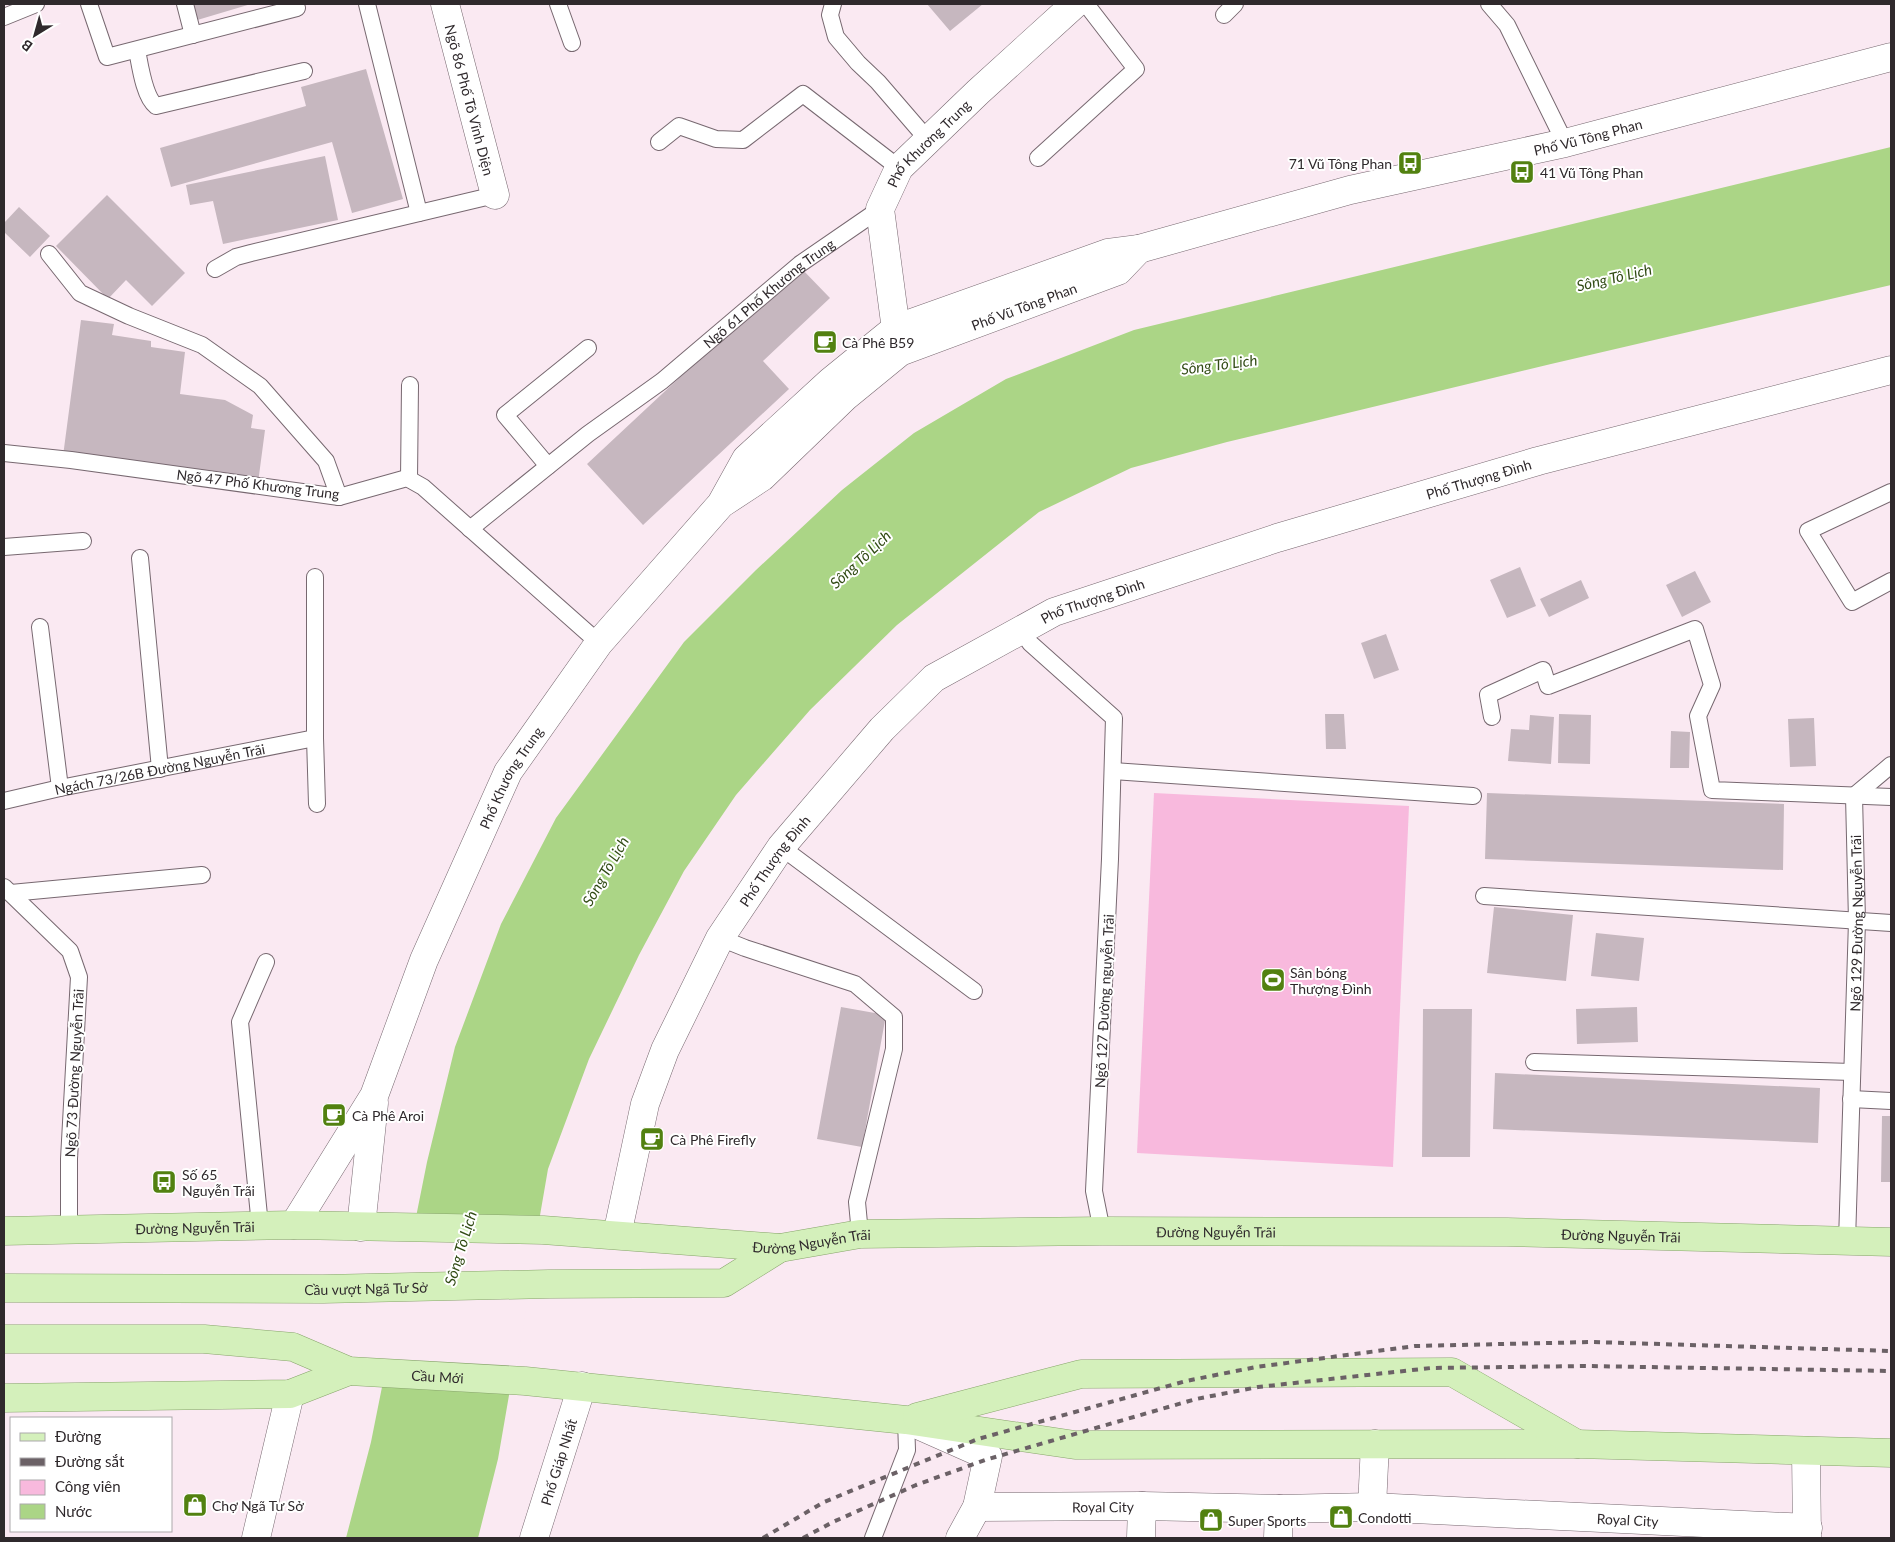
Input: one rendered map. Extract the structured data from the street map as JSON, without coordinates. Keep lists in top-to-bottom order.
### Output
{
  "streets": {
    "main road": [
      "Ngõ 86 Phố Tô Vĩnh Diện",
      "Phố Vũ Tông Phan",
      "Phố Khương Trung",
      "Phố Thượng Đình",
      "Đường Nguyễn Trãi",
      "Cầu vượt Ngã Tư Sở",
      "Cầu Mới",
      "Phố Giáp Nhất",
      "Royal City"
    ],
    "lane": [
      "Ngõ 61 Phố Khương Trung",
      "Ngõ 47 Phố Khương Trung",
      "Ngách 73/26B Đường Nguyễn Trãi",
      "Ngõ 129 Đường Nguyễn Trãi",
      "Ngõ 127 Đường nguyễn Trãi",
      "Ngõ 73 Đường Nguyễn Trãi"
    ]
  },
  "crossings": [
    ["Phố Vũ Tông Phan", "Phố Khương Trung"],
    ["Phố Khương Trung", "Ngõ 61 Phố Khương Trung"],
    ["Phố Khương Trung", "Đường Nguyễn Trãi"],
    ["Phố Thượng Đình", "Ngõ 127 Đường nguyễn Trãi"],
    ["Phố Thượng Đình", "Đường Nguyễn Trãi"],
    ["Ngõ 129 Đường Nguyễn Trãi", "Đường Nguyễn Trãi"],
    ["Ngõ 127 Đường nguyễn Trãi", "Đường Nguyễn Trãi"],
    ["Ngõ 73 Đường Nguyễn Trãi", "Đường Nguyễn Trãi"],
    ["Đường Nguyễn Trãi", "Cầu vượt Ngã Tư Sở"],
    ["Cầu Mới", "Phố Giáp Nhất"]
  ],
  "water": ["Sông Tô Lịch"],
  "places": {
    "bus stop": ["71 Vũ Tông Phan", "41 Vũ Tông Phan", "Số 65 Nguyễn Trãi"],
    "cafe": ["Cà Phê B59", "Cà Phê Aroi", "Cà Phê Firefly"],
    "sports": ["Sân bóng Thượng Đình"],
    "shop": ["Chợ Ngã Tư Sở", "Condotti", "Super Sports"]
  },
  "legend": [
    "Đường",
    "Đường sắt",
    "Công viên",
    "Nước"
  ],
  "north": "bottom left"
}
